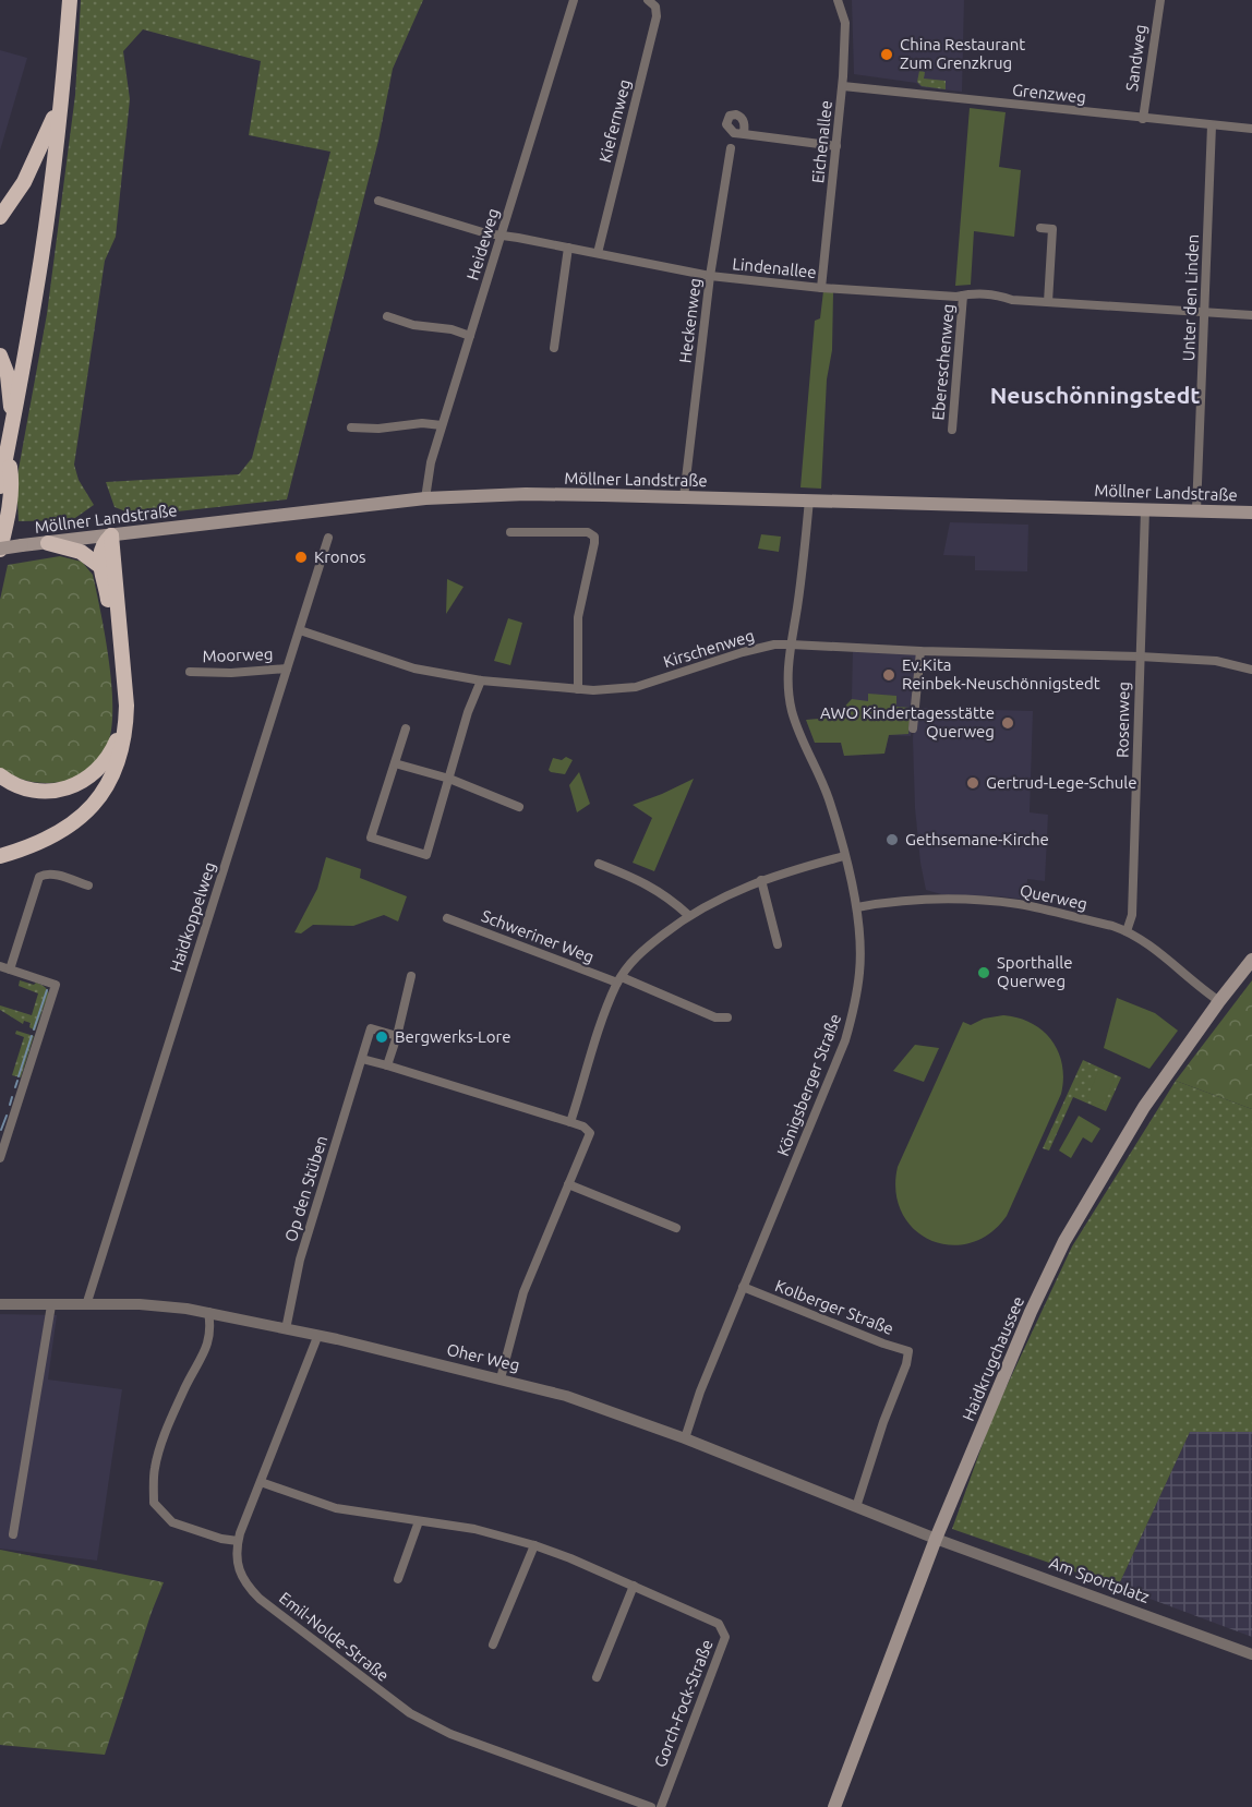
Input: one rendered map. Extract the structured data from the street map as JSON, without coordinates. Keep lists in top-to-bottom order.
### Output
{
  "streets": {
    "main road": ["Möllner Landstraße", "Haidkrugchaussee"],
    "street": [
      "Sandweg",
      "Grenzweg",
      "Kiefernweg",
      "Eichenallee",
      "Heideweg",
      "Lindenallee",
      "Unter den Linden",
      "Heckenweg",
      "Ebereschenweg",
      "Kirschenweg",
      "Moorweg",
      "Rosenweg",
      "Querweg",
      "Haidkoppelweg",
      "Schweriner Weg",
      "Königsberger Straße",
      "Op den Stüben",
      "Kolberger Straße",
      "Oher Weg",
      "Am Sportplatz",
      "Emil-Nolde-Straße",
      "Gorch-Fock-Straße"
    ]
  },
  "crossings": [
    ["Sandweg", "Grenzweg"],
    ["Grenzweg", "Eichenallee"],
    ["Grenzweg", "Unter den Linden"],
    ["Kiefernweg", "Lindenallee"],
    ["Eichenallee", "Lindenallee"],
    ["Heideweg", "Lindenallee"],
    ["Heideweg", "Möllner Landstraße"],
    ["Lindenallee", "Unter den Linden"],
    ["Lindenallee", "Heckenweg"],
    ["Lindenallee", "Ebereschenweg"],
    ["Unter den Linden", "Möllner Landstraße"],
    ["Heckenweg", "Möllner Landstraße"],
    ["Möllner Landstraße", "Rosenweg"],
    ["Möllner Landstraße", "Königsberger Straße"],
    ["Kirschenweg", "Rosenweg"],
    ["Kirschenweg", "Haidkoppelweg"],
    ["Kirschenweg", "Königsberger Straße"],
    ["Moorweg", "Haidkoppelweg"],
    ["Rosenweg", "Querweg"],
    ["Querweg", "Königsberger Straße"],
    ["Querweg", "Haidkrugchaussee"],
    ["Haidkoppelweg", "Oher Weg"],
    ["Königsberger Straße", "Kolberger Straße"],
    ["Königsberger Straße", "Oher Weg"],
    ["Op den Stüben", "Oher Weg"],
    ["Kolberger Straße", "Oher Weg"],
    ["Oher Weg", "Haidkrugchaussee"],
    ["Oher Weg", "Am Sportplatz"],
    ["Oher Weg", "Emil-Nolde-Straße"],
    ["Haidkrugchaussee", "Am Sportplatz"],
    ["Emil-Nolde-Straße", "Gorch-Fock-Straße"]
  ],
  "districts": ["Neuschönningstedt"],
  "places": [
    "China Restaurant Zum Grenzkrug",
    "Kronos",
    "Ev.Kita Reinbek-Neuschönnigstedt",
    "AWO Kindertagesstätte Querweg",
    "Gertrud-Lege-Schule",
    "Gethsemane-Kirche",
    "Sporthalle Querweg",
    "Bergwerks-Lore"
  ]
}
